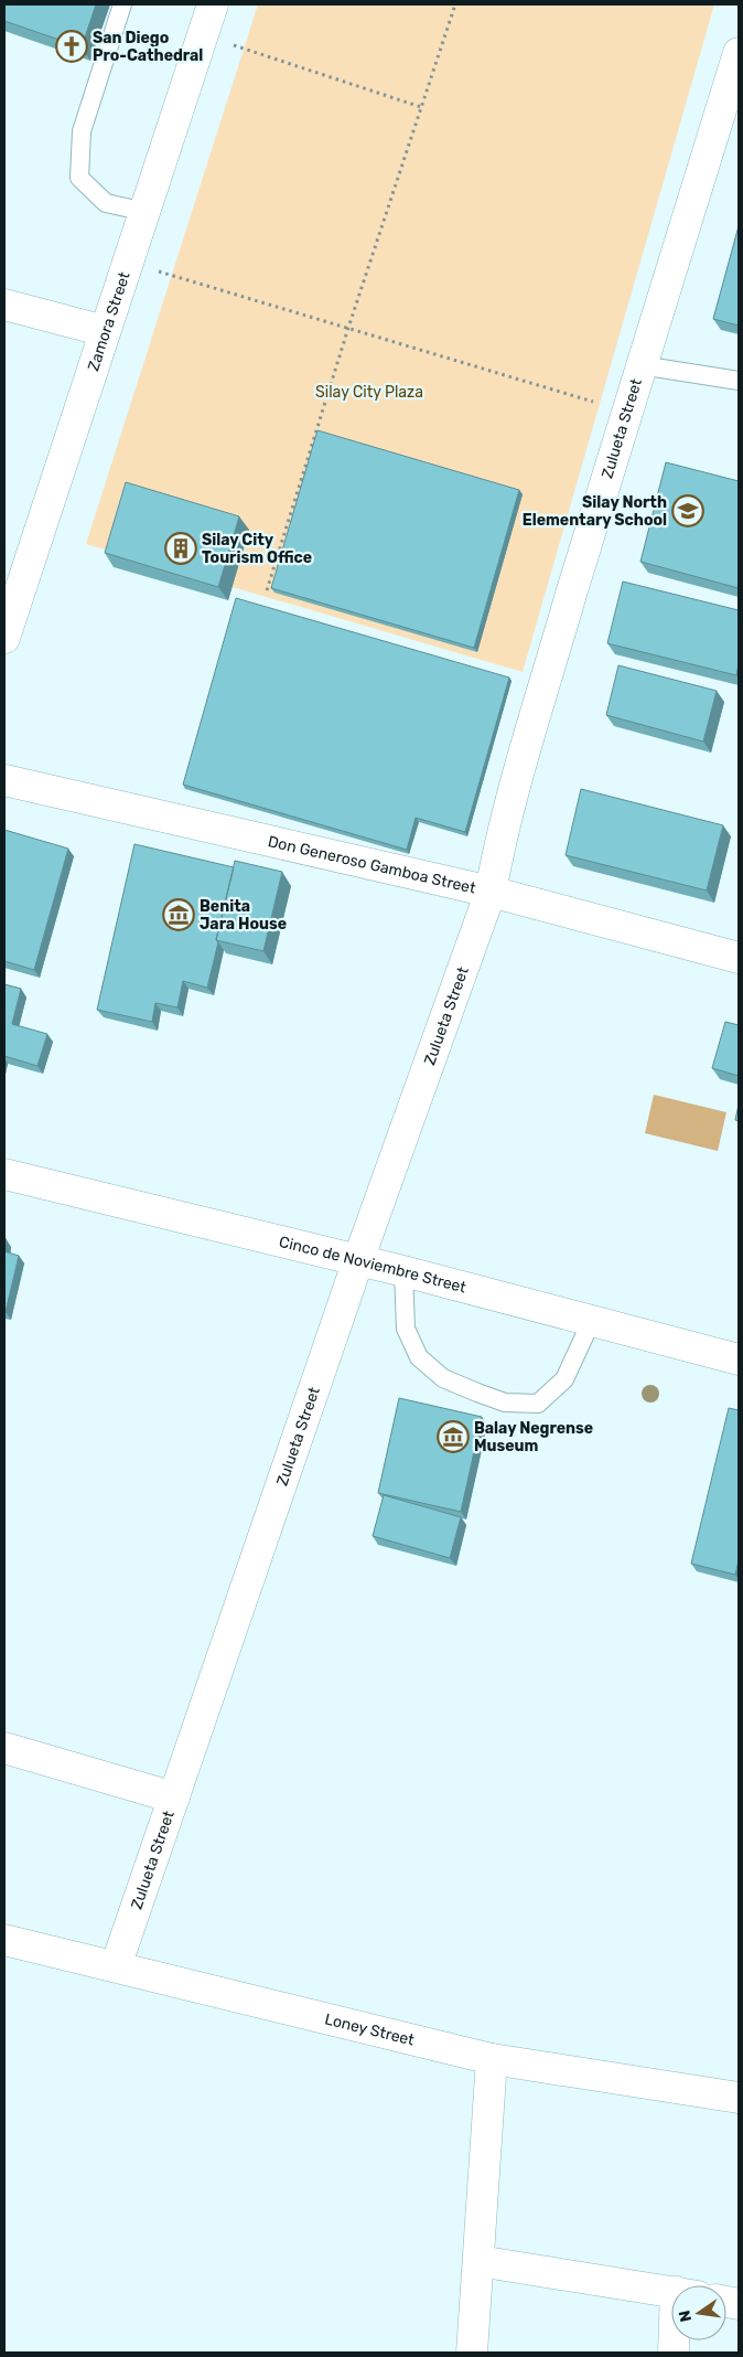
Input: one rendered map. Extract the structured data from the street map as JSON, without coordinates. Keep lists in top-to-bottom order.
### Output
{
  "streets": {
    "street": [
      "Zamora Street",
      "Zulueta Street",
      "Don Generoso Gamboa Street",
      "Cinco de Noviembre Street",
      "Loney Street"
    ]
  },
  "crossings": [
    ["Zulueta Street", "Don Generoso Gamboa Street"],
    ["Zulueta Street", "Cinco de Noviembre Street"],
    ["Zulueta Street", "Loney Street"]
  ],
  "parks": ["Silay City Plaza"],
  "places": {
    "church": ["San Diego Pro-Cathedral"],
    "school or university": ["Silay North Elementary School"],
    "building": ["Silay City Tourism Office"],
    "museum": ["Benita Jara House", "Balay Negrense Museum"]
  },
  "north": "left"
}
